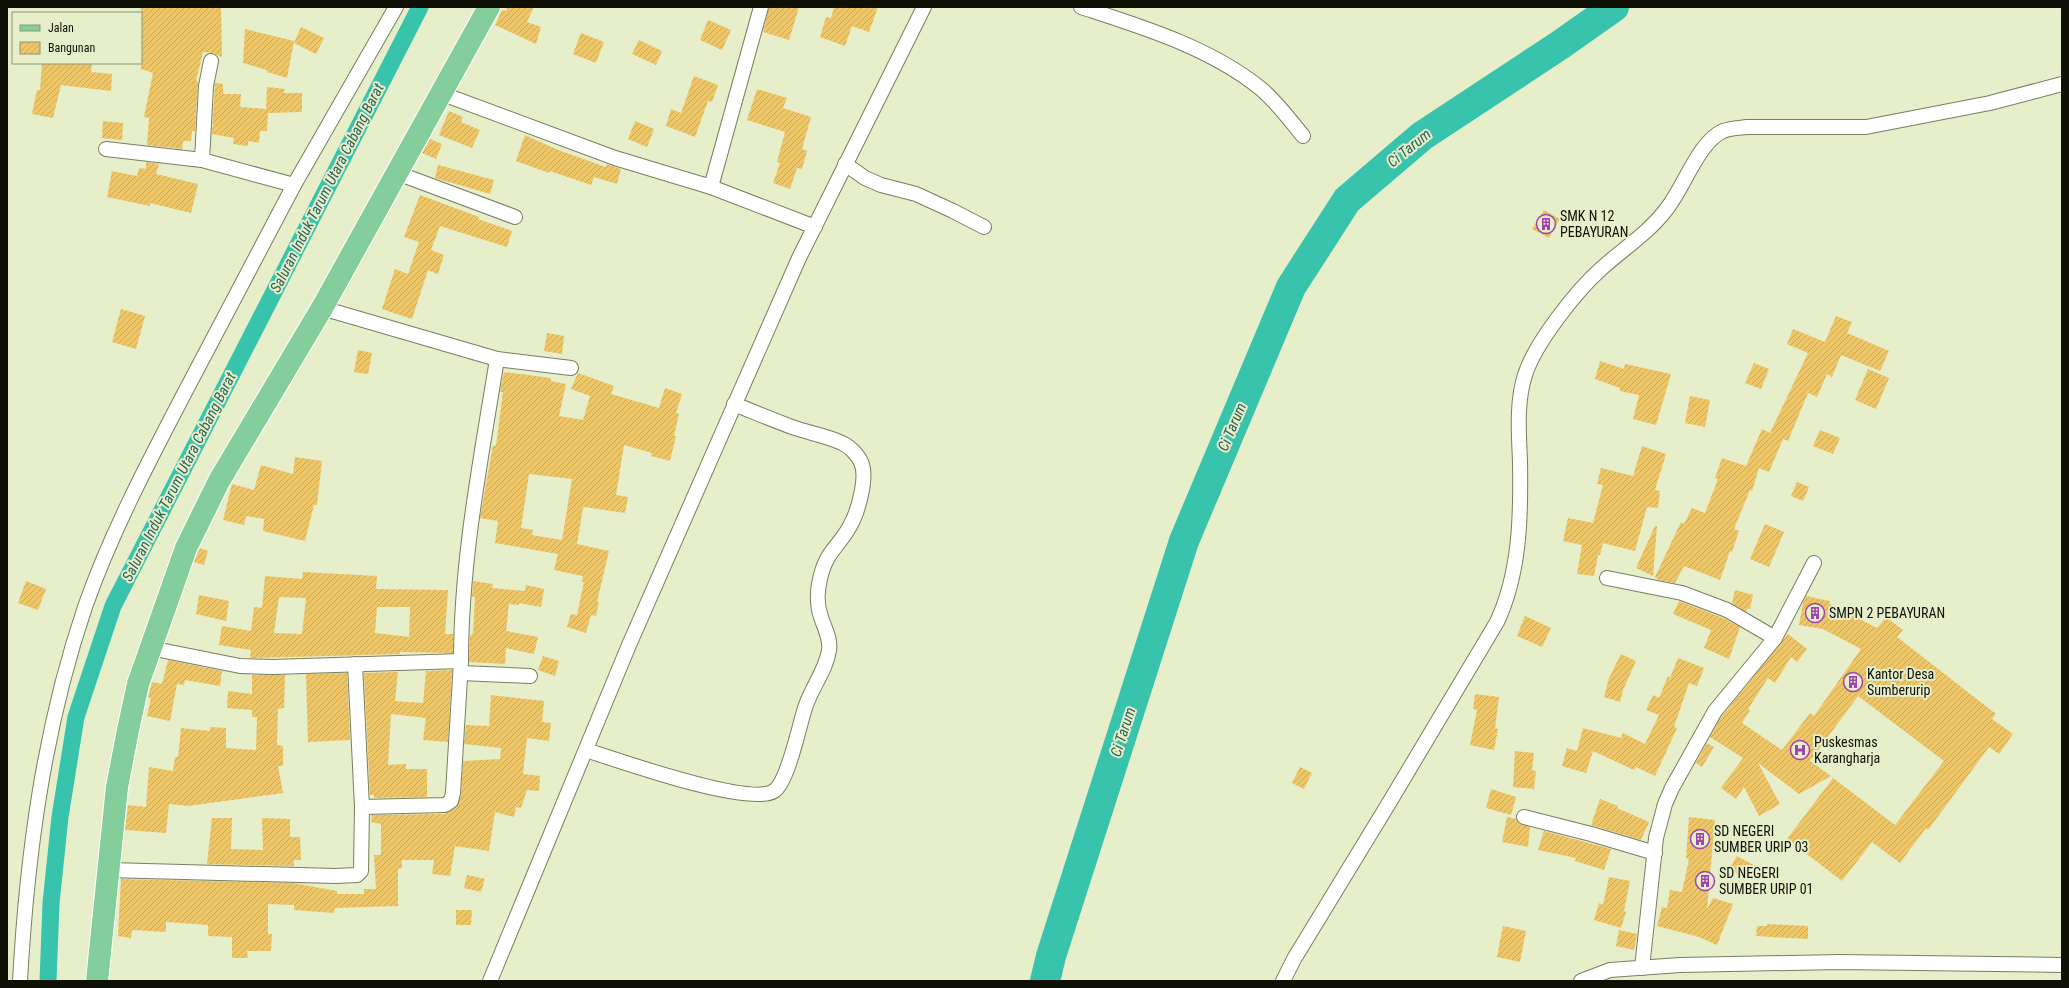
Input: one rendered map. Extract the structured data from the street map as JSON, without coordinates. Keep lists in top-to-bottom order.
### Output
{
  "water": ["Ci Tarum", "Saluran Induk Tarum Utara Cabang Barat"],
  "places": {
    "building": [
      "SMK N 12 PEBAYURAN",
      "SMPN 2 PEBAYURAN",
      "Kantor Desa Sumberurip",
      "SD NEGERI SUMBER URIP 03",
      "SD NEGERI SUMBER URIP 01"
    ],
    "hospital": ["Puskesmas Karangharja"]
  },
  "legend": ["Jalan", "Bangunan"]
}
